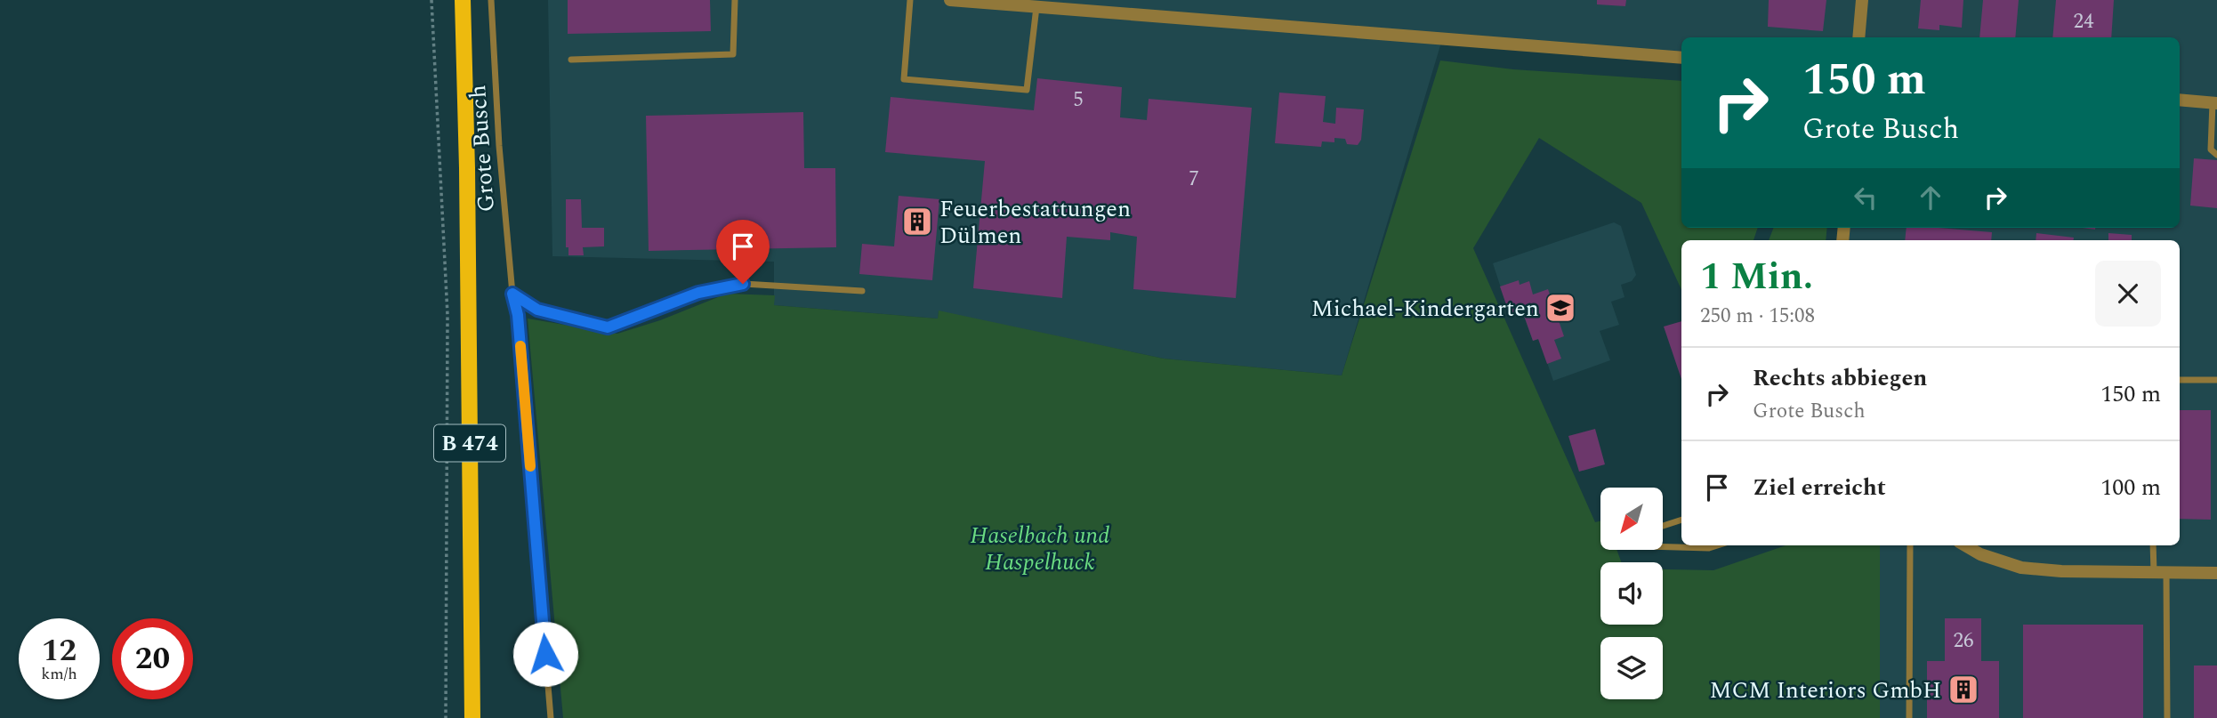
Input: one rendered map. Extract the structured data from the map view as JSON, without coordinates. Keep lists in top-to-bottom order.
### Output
{
  "streets": {
    "main road": ["B 474"],
    "lane": ["Grote Busch"]
  },
  "parks": ["Haselbach und Haspelhuck"],
  "places": {
    "building": ["Feuerbestattungen Dülmen", "MCM Interiors GmbH"],
    "school or university": ["Michael-Kindergarten"]
  },
  "house_numbers": [
    "24",
    "5",
    "7",
    "26"
  ],
  "north": "bottom left",
  "page": {
    "turn": ["150 m", "Grote Busch"],
    "heading": ["1 Min.", "250 m · 15:08"],
    "list": [
      {
        "name": "Rechts abbiegen",
        "note": "Grote Busch",
        "value": "150 m"
      },
      {
        "name": "Ziel erreicht",
        "value": "100 m"
      }
    ],
    "speed": "12 km/h",
    "limit": "20"
  }
}
